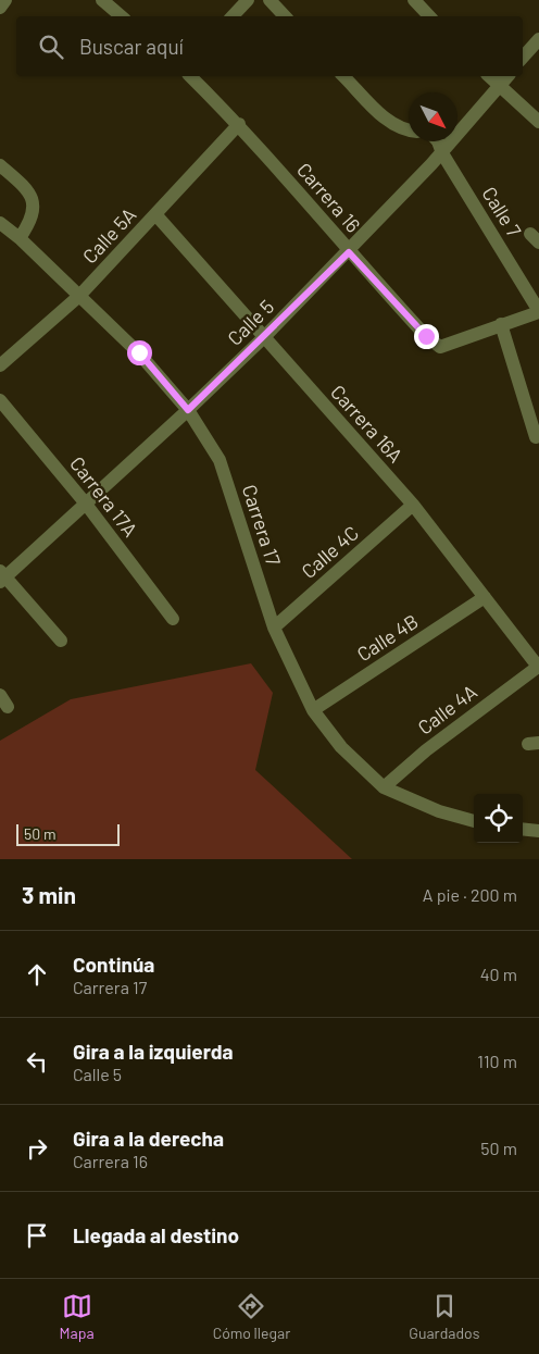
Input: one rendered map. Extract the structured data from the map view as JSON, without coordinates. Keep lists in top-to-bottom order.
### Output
{
  "streets": {
    "street": [
      "Carrera 16",
      "Calle 7",
      "Calle 5A",
      "Calle 5",
      "Carrera 16A",
      "Carrera 17A",
      "Carrera 17",
      "Calle 4C",
      "Calle 4B",
      "Calle 4A"
    ]
  },
  "crossings": [
    ["Carrera 16", "Calle 5A"],
    ["Carrera 16", "Calle 5"],
    ["Calle 7", "Calle 5"],
    ["Calle 5A", "Carrera 16A"],
    ["Calle 5A", "Carrera 17"],
    ["Calle 5", "Carrera 16A"],
    ["Calle 5", "Carrera 17A"],
    ["Calle 5", "Carrera 17"],
    ["Carrera 16A", "Calle 4C"],
    ["Carrera 16A", "Calle 4B"],
    ["Carrera 16A", "Calle 4A"],
    ["Carrera 17", "Calle 4C"],
    ["Carrera 17", "Calle 4B"],
    ["Carrera 17", "Calle 4A"]
  ],
  "scale_bar": "50 m",
  "north": "bottom right",
  "page": {
    "search": "Buscar aquí",
    "scale": "50 m",
    "heading": ["3 min", "A pie · 200 m"],
    "list": [
      ["Continúa", "Carrera 17", "40 m"],
      ["Gira a la izquierda", "Calle 5", "110 m"],
      ["Gira a la derecha", "Carrera 16", "50 m"],
      "Llegada al destino"
    ],
    "nav": ["Mapa", "Cómo llegar", "Guardados"]
  }
}
